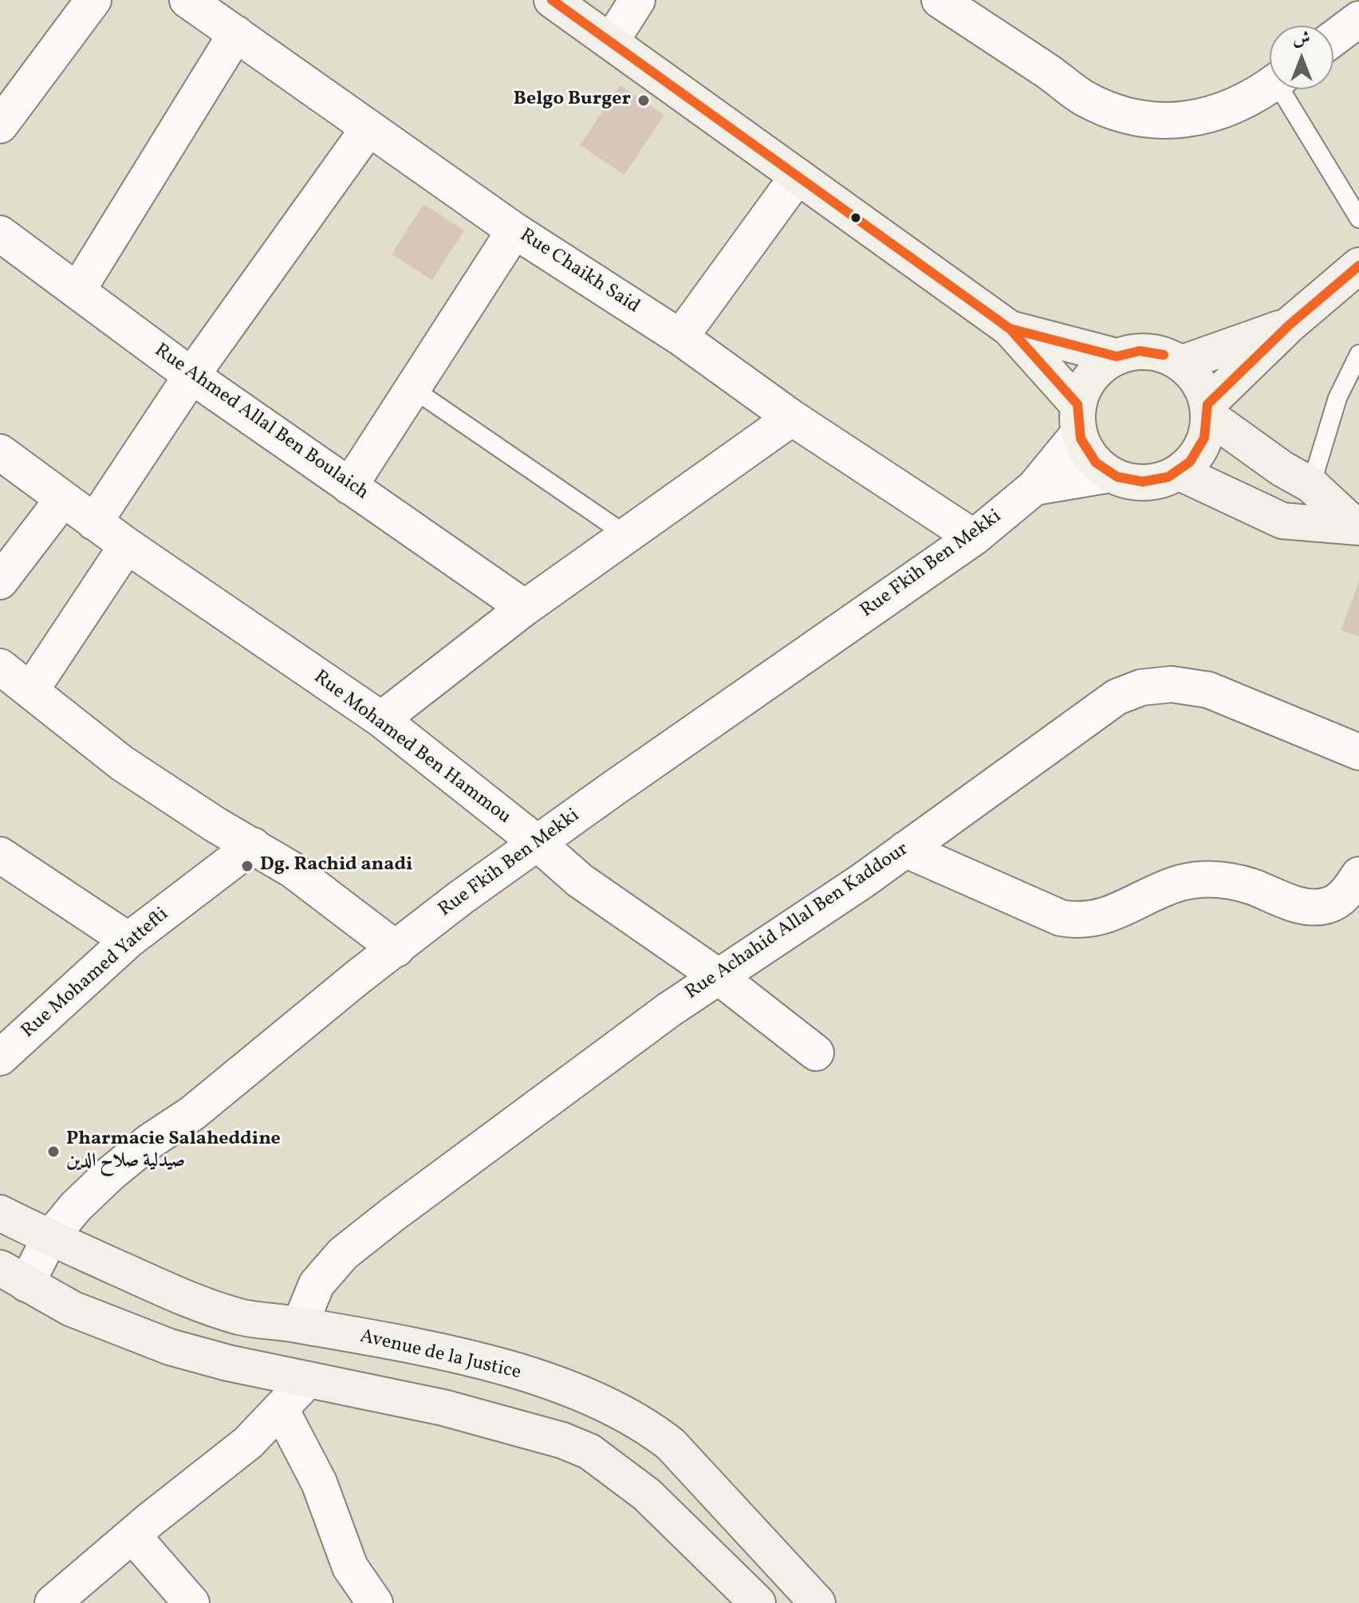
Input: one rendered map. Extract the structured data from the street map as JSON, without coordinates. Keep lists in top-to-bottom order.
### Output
{
  "streets": {
    "street": [
      "Rue Chaikh Said",
      "Rue Ahmed Allal Ben Boulaich",
      "Rue Fkih Ben Mekki",
      "Rue Mohamed Ben Hammou",
      "Rue Achahid Allal Ben Kaddour",
      "Rue Mohamed Yattefti",
      "Avenue de la Justice"
    ]
  },
  "crossings": [
    ["Rue Chaikh Said", "Rue Fkih Ben Mekki"],
    ["Rue Fkih Ben Mekki", "Rue Mohamed Ben Hammou"],
    ["Rue Fkih Ben Mekki", "Avenue de la Justice"],
    ["Rue Mohamed Ben Hammou", "Rue Achahid Allal Ben Kaddour"],
    ["Rue Achahid Allal Ben Kaddour", "Avenue de la Justice"]
  ],
  "places": ["Belgo Burger", "Dg. Rachid anadi", "Pharmacie Salaheddine صيدلية صلاح الدين"],
  "north": "top"
}
